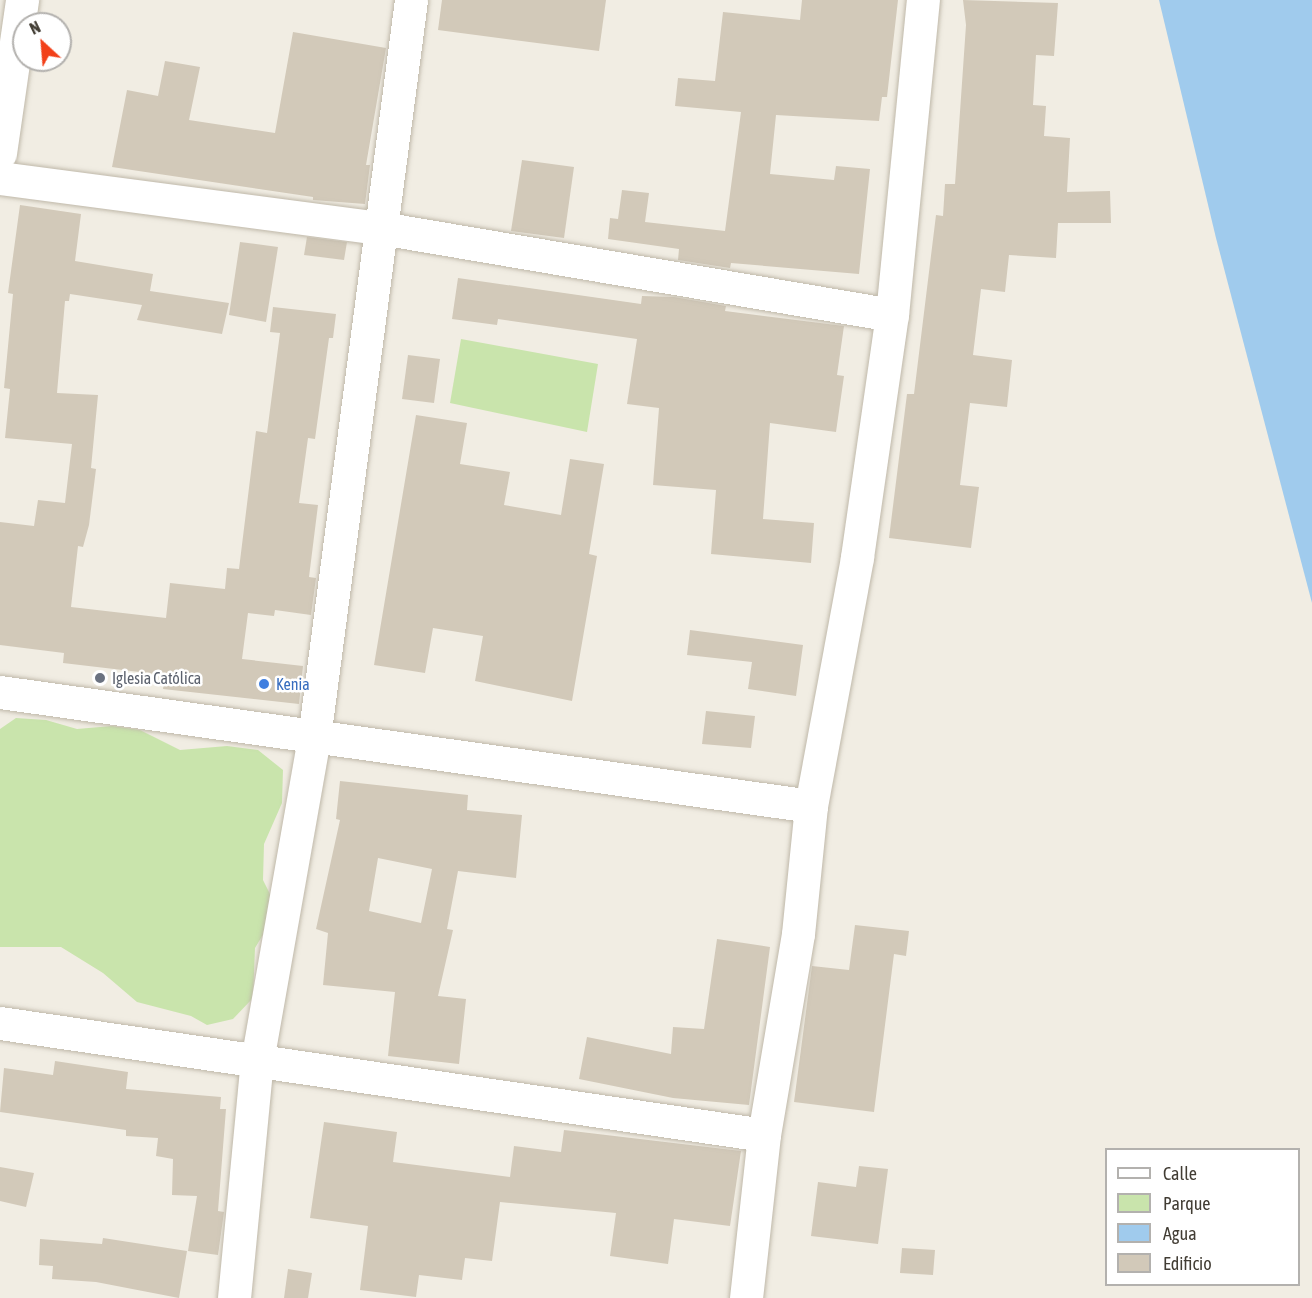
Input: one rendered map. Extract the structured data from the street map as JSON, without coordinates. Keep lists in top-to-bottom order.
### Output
{
  "places": ["Iglesia Católica", "Kenia"],
  "legend": [
    "Calle",
    "Parque",
    "Agua",
    "Edificio"
  ],
  "north": "top left"
}
